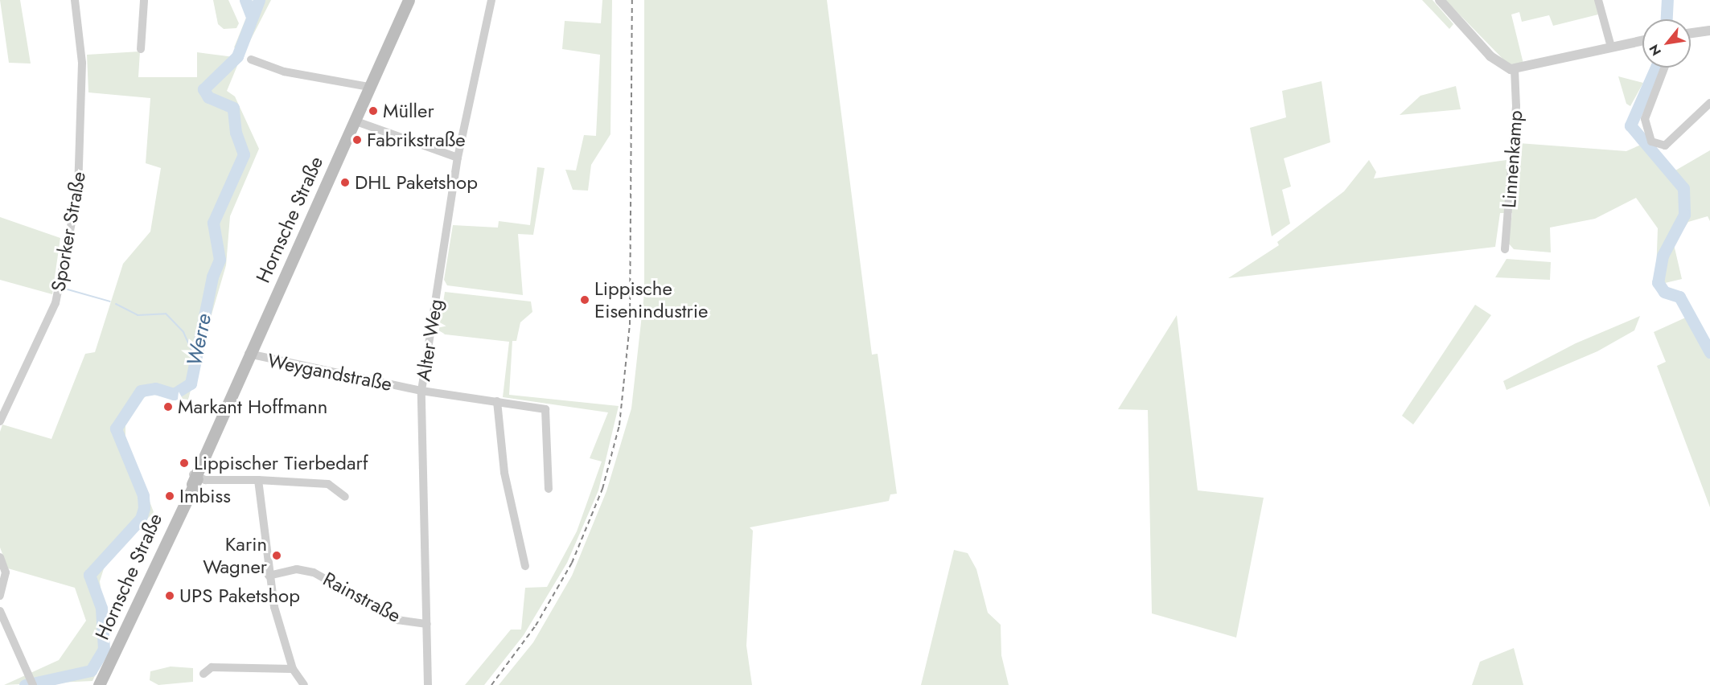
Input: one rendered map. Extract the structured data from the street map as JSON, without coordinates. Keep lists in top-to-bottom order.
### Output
{
  "streets": {
    "main road": ["Hornsche Straße"],
    "street": [
      "Linnenkamp",
      "Sporker Straße",
      "Alter Weg",
      "Weygandstraße",
      "Rainstraße"
    ]
  },
  "crossings": [
    ["Hornsche Straße", "Weygandstraße"],
    ["Alter Weg", "Weygandstraße"],
    ["Alter Weg", "Rainstraße"]
  ],
  "water": ["Werre"],
  "places": [
    "Müller",
    "Fabrikstraße",
    "DHL Paketshop",
    "Lippische Eisenindustrie",
    "Markant Hoffmann",
    "Lippischer Tierbedarf",
    "Imbiss",
    "Karin Wagner",
    "UPS Paketshop"
  ],
  "north": "bottom left"
}
